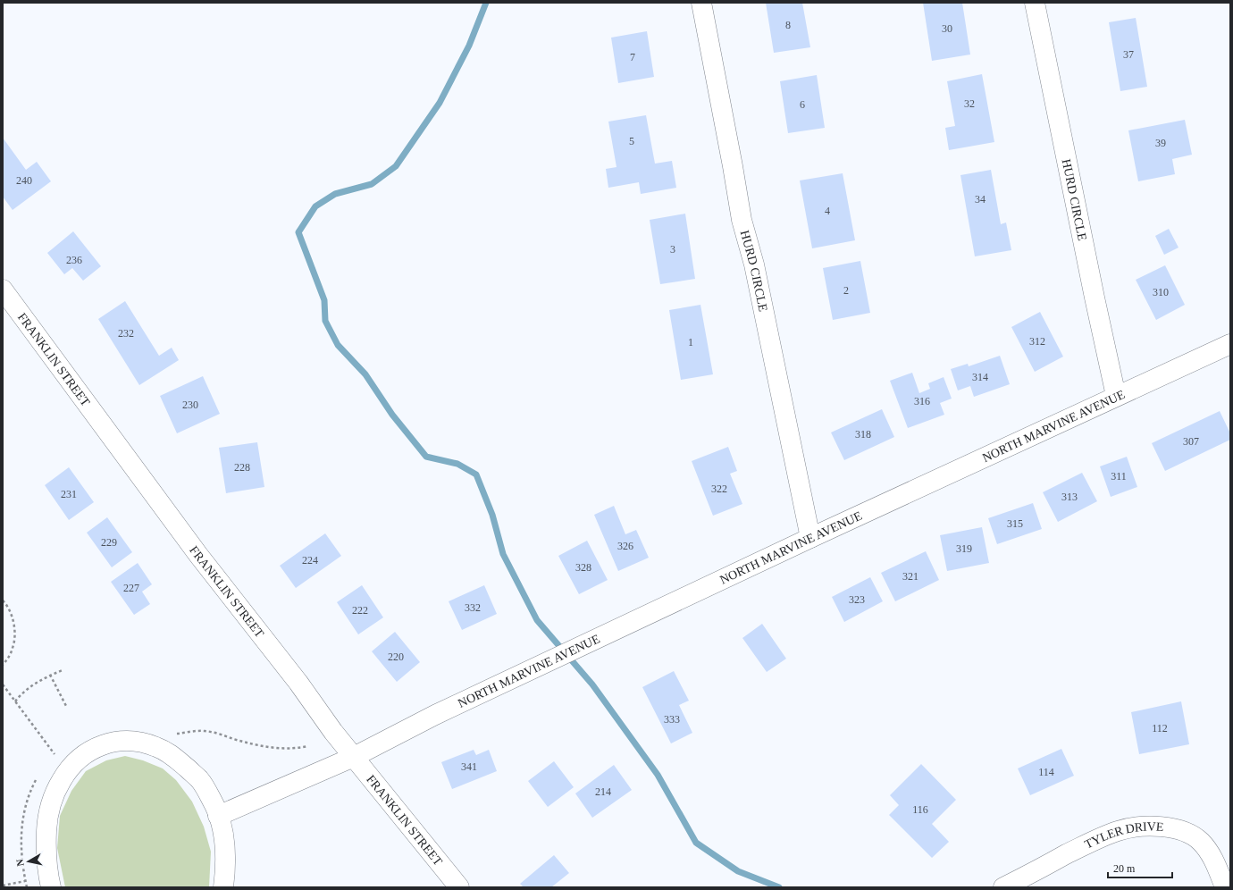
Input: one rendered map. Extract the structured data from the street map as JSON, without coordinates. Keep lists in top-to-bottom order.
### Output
{
  "streets": {
    "street": [
      "HURD CIRCLE",
      "FRANKLIN STREET",
      "NORTH MARVINE AVENUE",
      "TYLER DRIVE"
    ]
  },
  "crossings": [
    ["HURD CIRCLE", "NORTH MARVINE AVENUE"],
    ["FRANKLIN STREET", "NORTH MARVINE AVENUE"]
  ],
  "house_numbers": [
    "8",
    "30",
    "37",
    "7",
    "32",
    "6",
    "5",
    "39",
    "240",
    "34",
    "4",
    "3",
    "236",
    "2",
    "310",
    "232",
    "312",
    "1",
    "314",
    "316",
    "230",
    "318",
    "307",
    "228",
    "311",
    "322",
    "231",
    "313",
    "315",
    "229",
    "326",
    "319",
    "224",
    "328",
    "321",
    "227",
    "323",
    "332",
    "222",
    "220",
    "333",
    "112",
    "341",
    "114",
    "214",
    "116"
  ],
  "scale_bar": "20 m",
  "north": "left"
}
